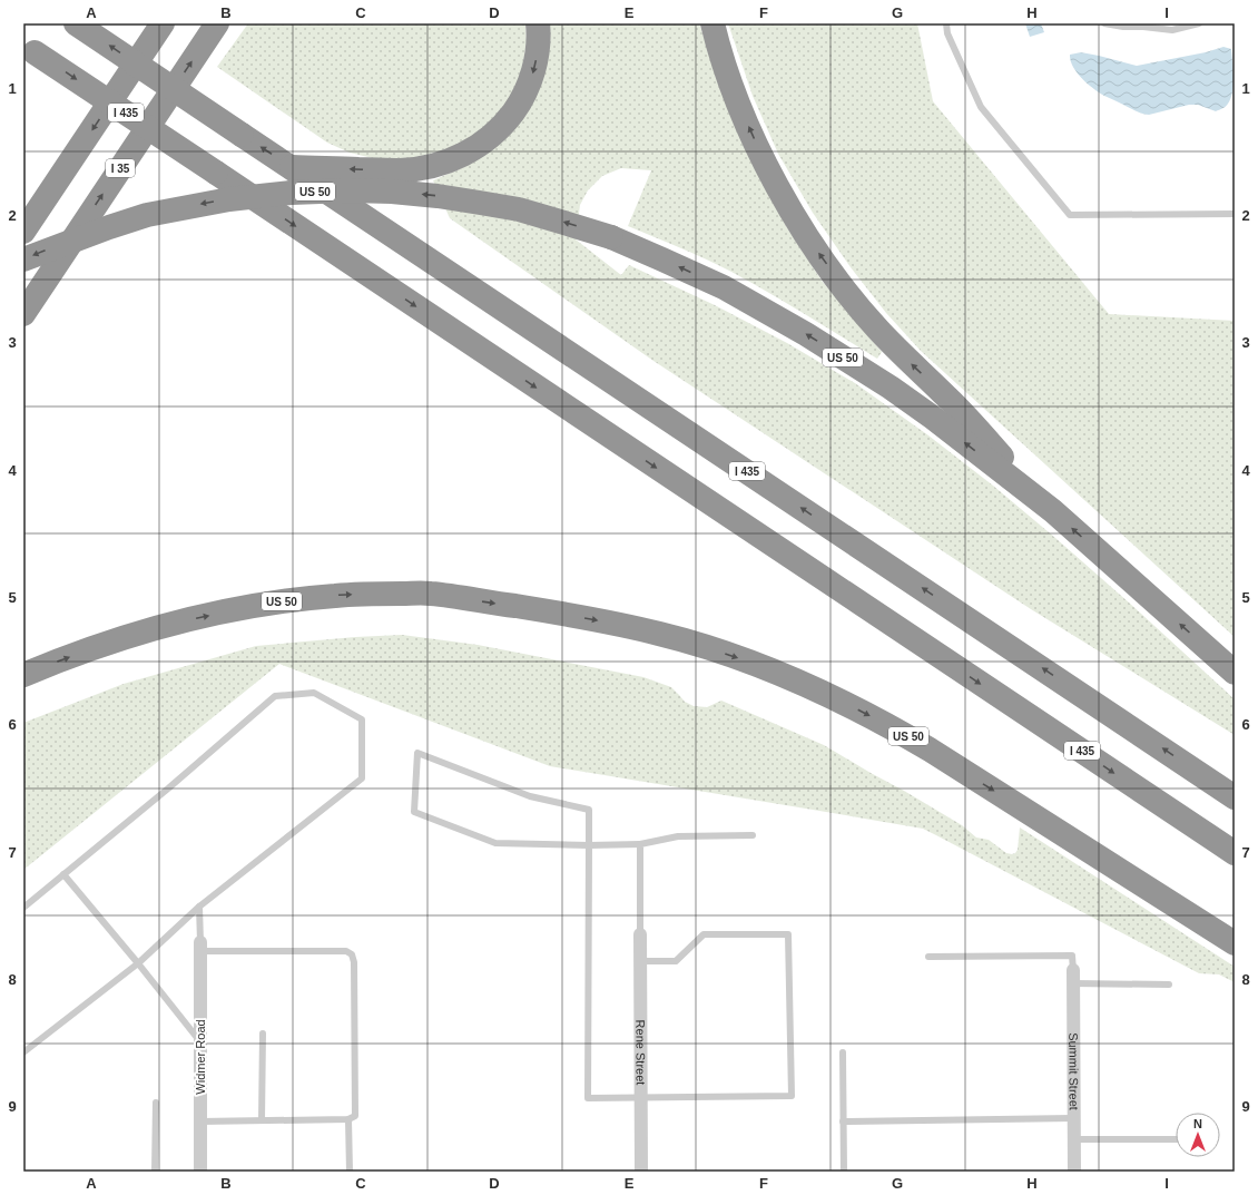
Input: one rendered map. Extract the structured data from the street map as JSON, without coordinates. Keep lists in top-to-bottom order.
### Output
{
  "streets": {
    "highway": ["I 435", "I 35", "US 50"],
    "street": ["Rene Street", "Widmer Road", "Summit Street"]
  },
  "north": "top",
  "grid": {
    "columns": [
      "A",
      "B",
      "C",
      "D",
      "E",
      "F",
      "G",
      "H",
      "I"
    ],
    "rows": [
      "1",
      "2",
      "3",
      "4",
      "5",
      "6",
      "7",
      "8",
      "9"
    ]
  }
}
